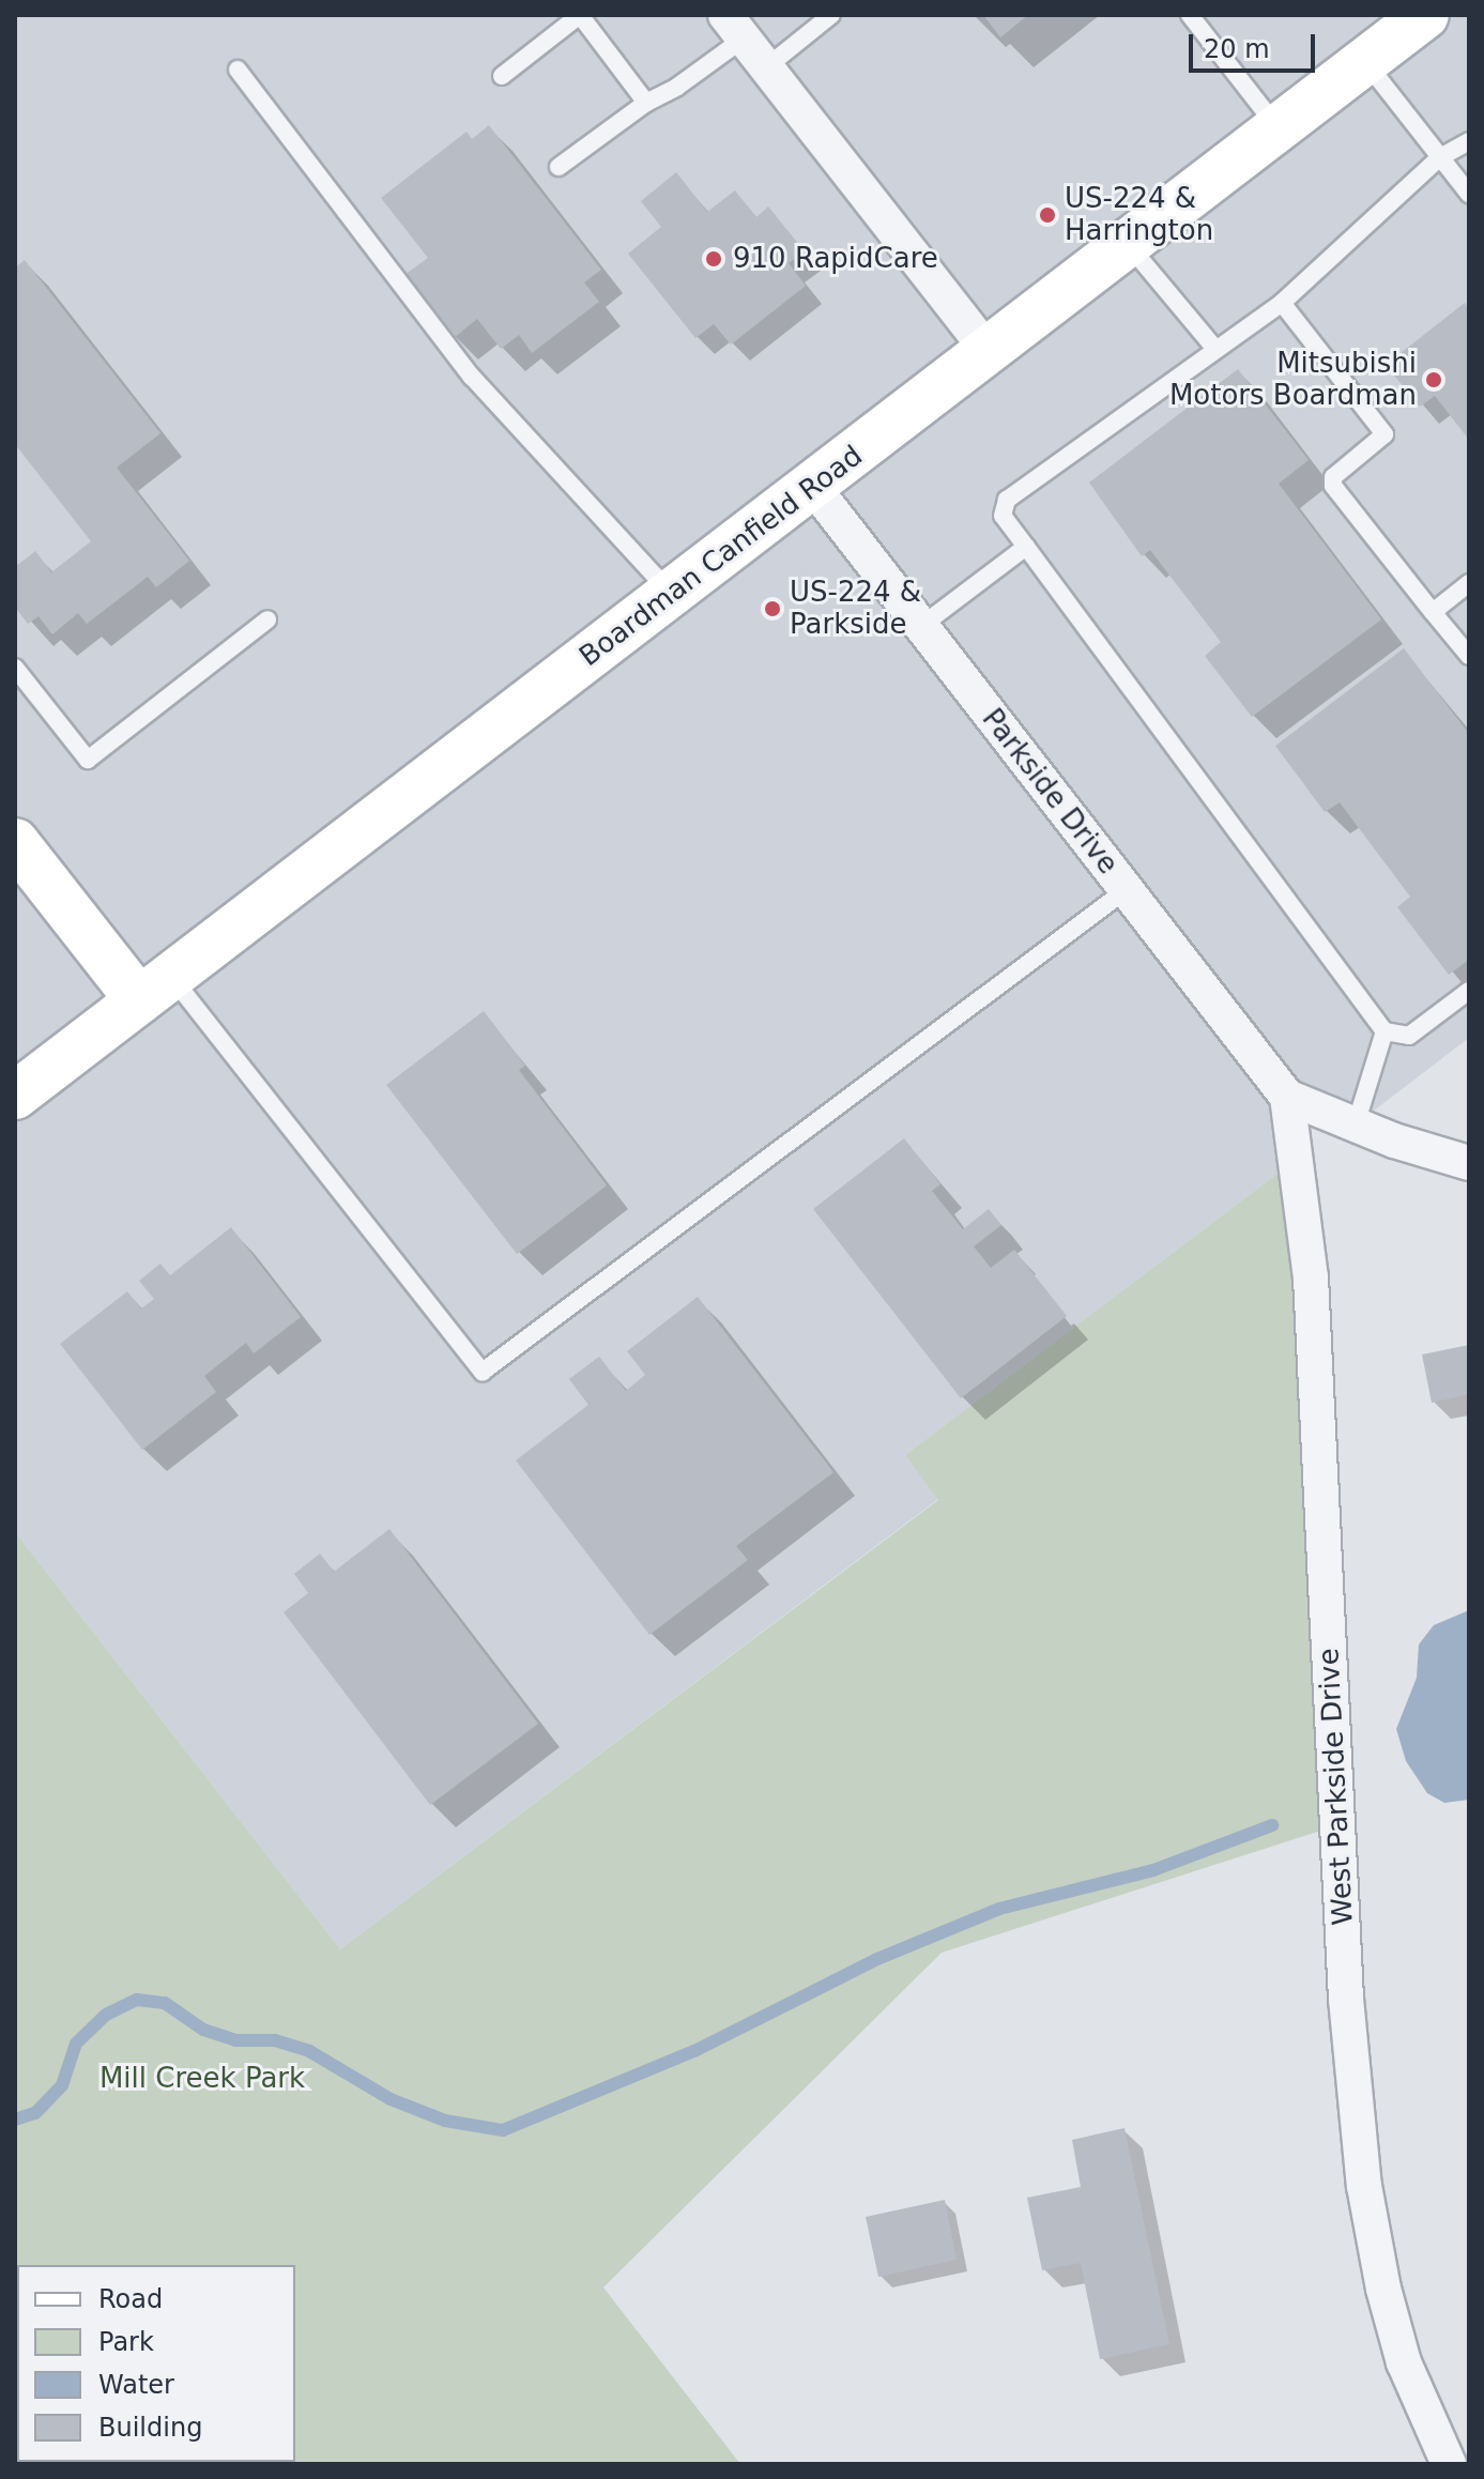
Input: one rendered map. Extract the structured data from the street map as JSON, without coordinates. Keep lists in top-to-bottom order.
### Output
{
  "streets": {
    "main road": ["Boardman Canfield Road"],
    "street": ["Parkside Drive", "West Parkside Drive"]
  },
  "crossings": [
    ["Boardman Canfield Road", "Parkside Drive"],
    ["Parkside Drive", "West Parkside Drive"]
  ],
  "parks": ["Mill Creek Park"],
  "places": [
    "US-224 & Harrington",
    "910 RapidCare",
    "Mitsubishi Motors Boardman",
    "US-224 & Parkside"
  ],
  "legend": [
    "Road",
    "Park",
    "Water",
    "Building"
  ],
  "scale_bar": "20 m"
}
